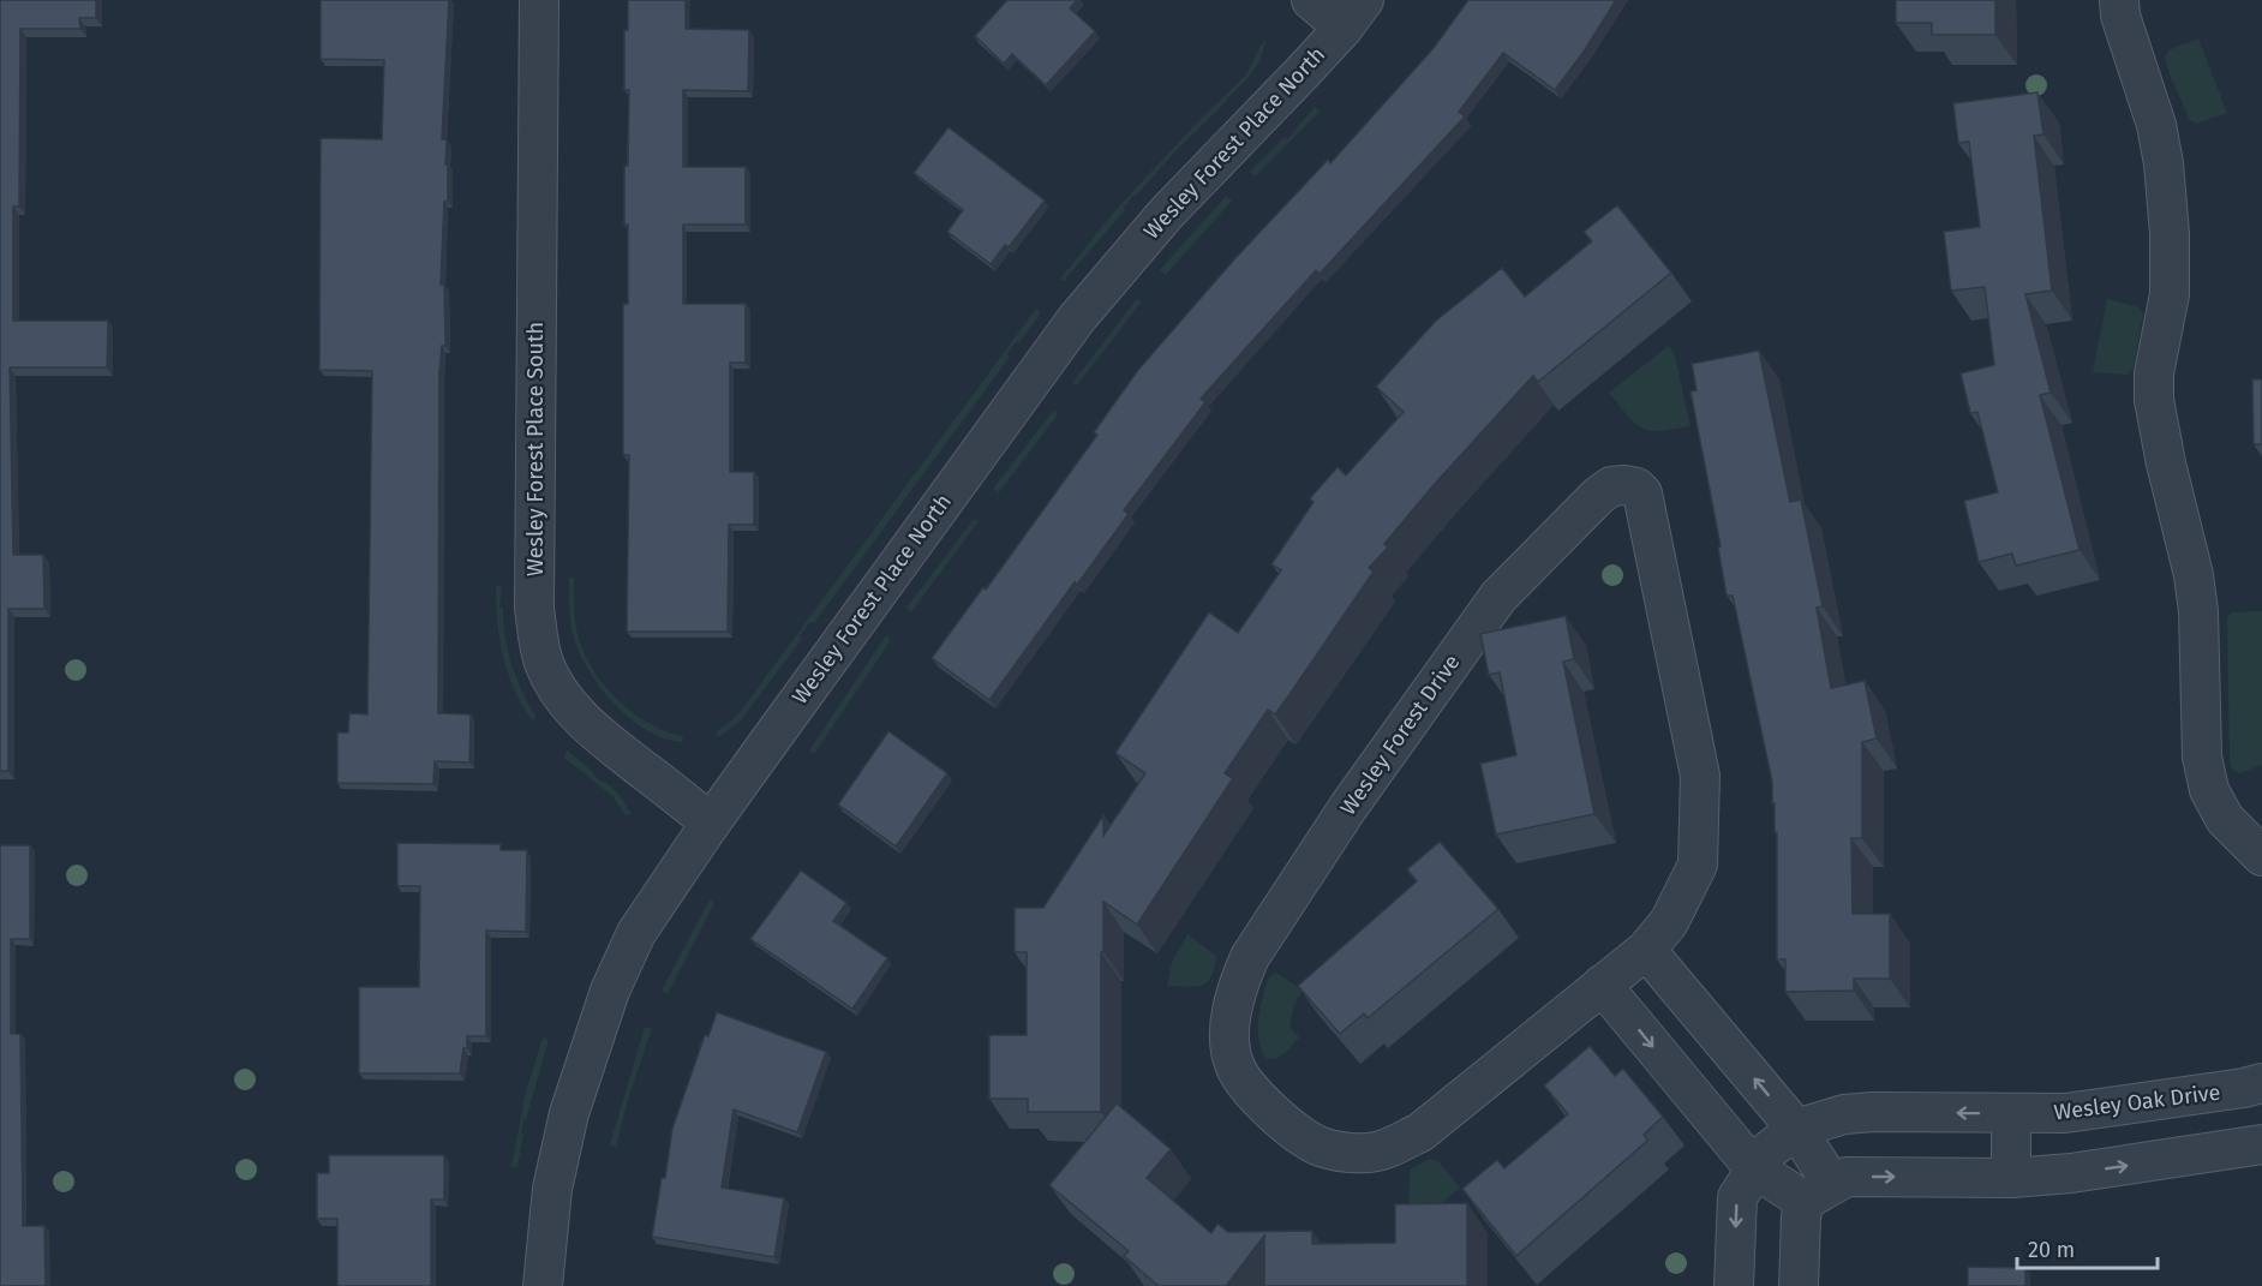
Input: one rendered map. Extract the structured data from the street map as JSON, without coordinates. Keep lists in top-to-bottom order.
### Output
{
  "streets": {
    "street": [
      "Wesley Forest Place North",
      "Wesley Forest Place South",
      "Wesley Forest Drive",
      "Wesley Oak Drive"
    ]
  },
  "crossings": [
    ["Wesley Forest Place North", "Wesley Forest Place South"]
  ],
  "scale_bar": "20 m"
}
